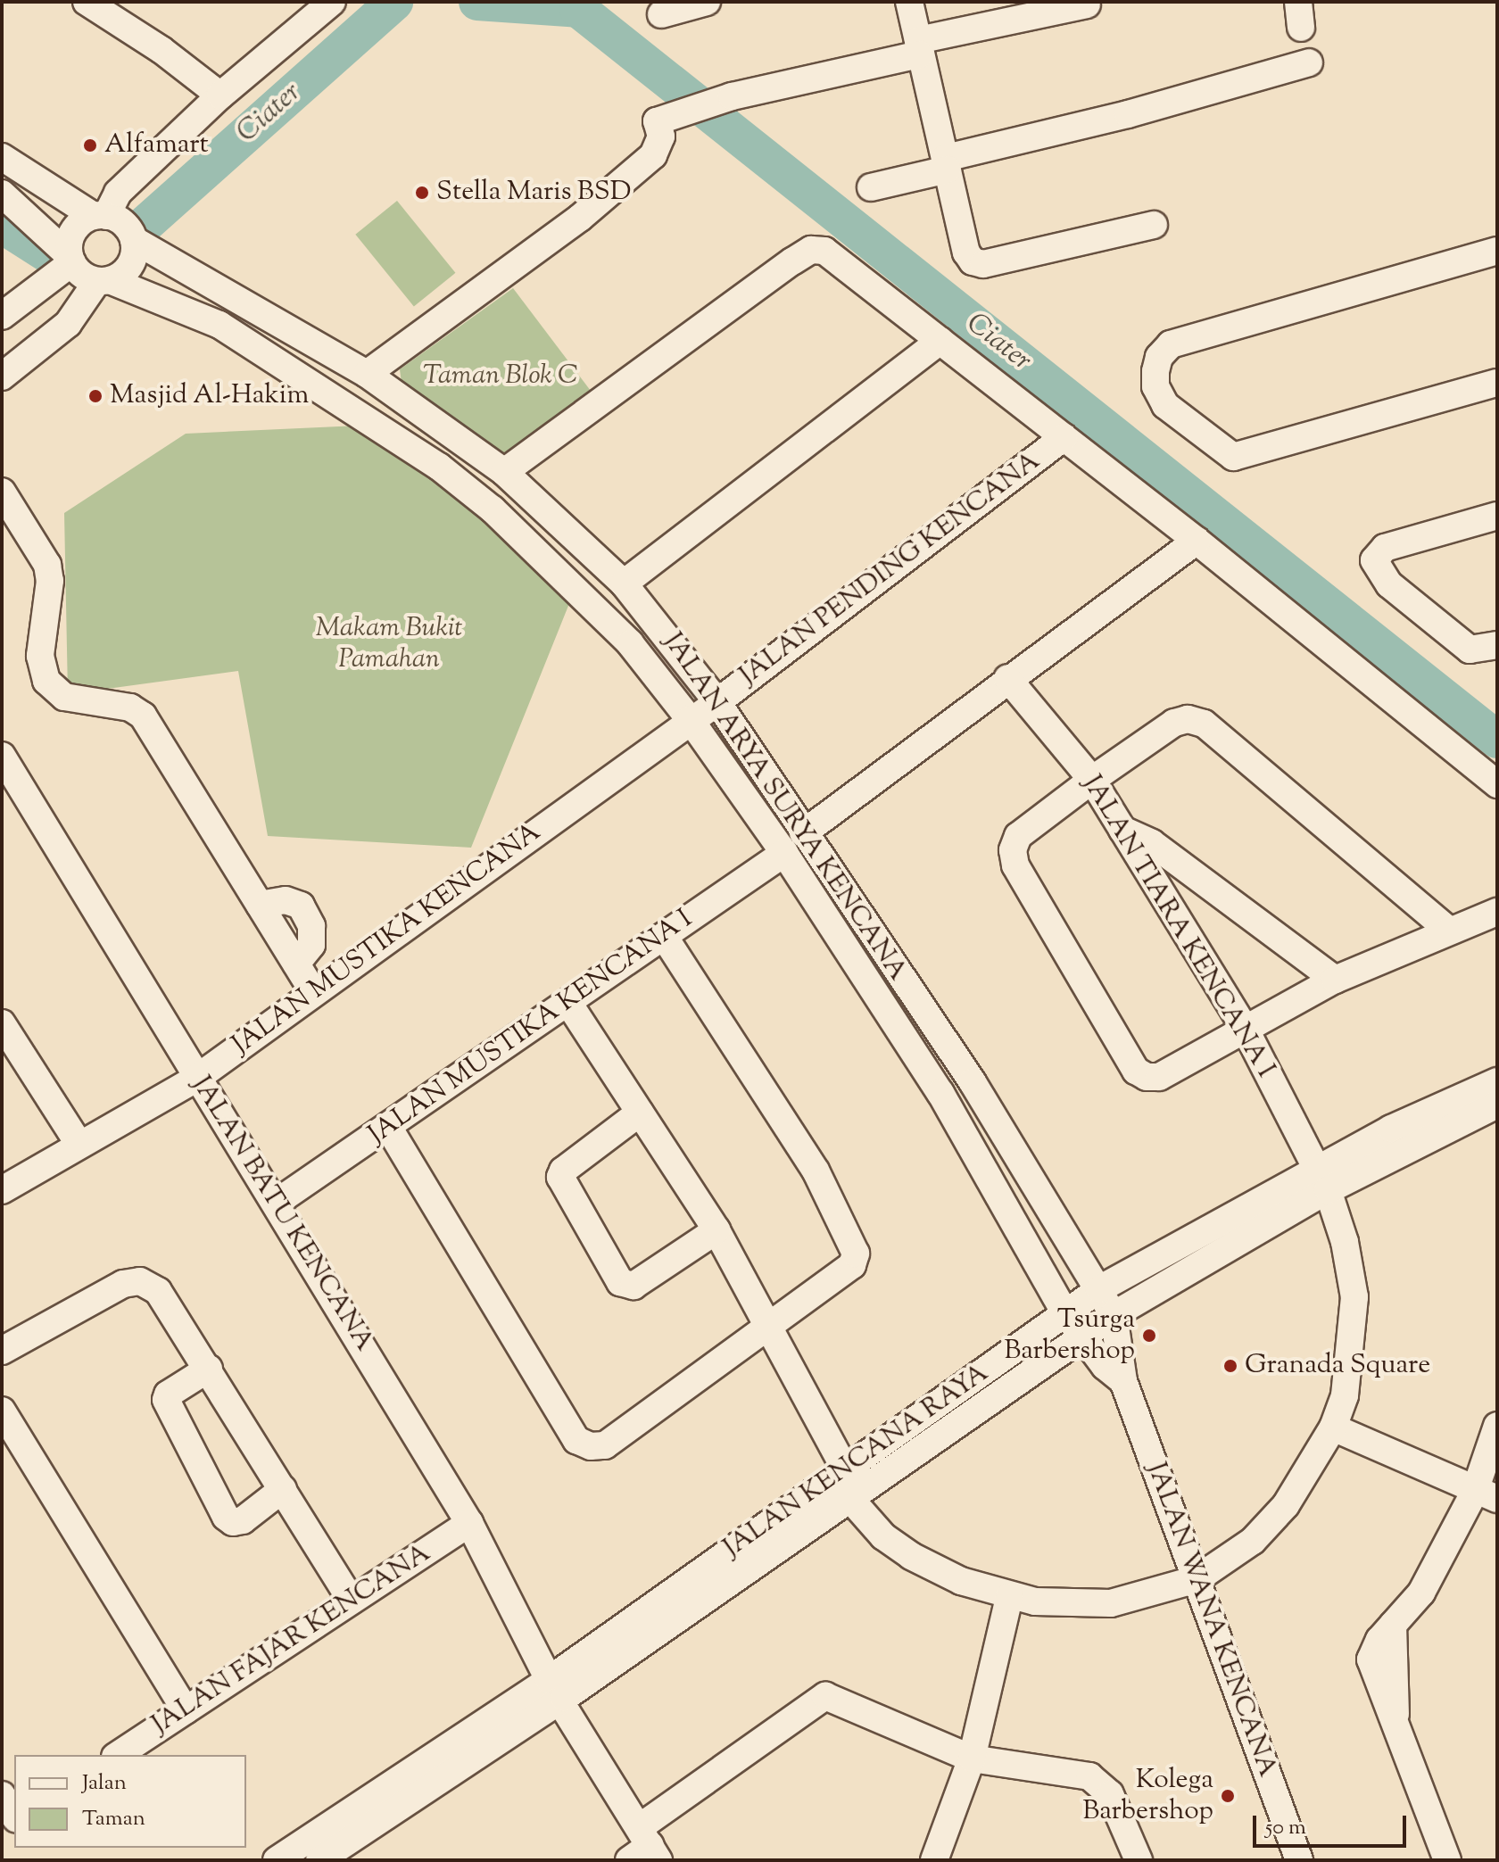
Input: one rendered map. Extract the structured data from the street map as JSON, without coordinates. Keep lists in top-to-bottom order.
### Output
{
  "streets": {
    "street": [
      "JALAN PENDING KENCANA",
      "JALAN ARYA SURYA KENCANA",
      "JALAN TIARA KENCANA I",
      "JALAN MUSTIKA KENCANA",
      "JALAN MUSTIKA KENCANA I",
      "JALAN BATU KENCANA",
      "JALAN KENCANA RAYA",
      "JALAN WANA KENCANA",
      "JALAN FAJAR KENCANA"
    ]
  },
  "crossings": [
    ["JALAN PENDING KENCANA", "JALAN ARYA SURYA KENCANA"],
    ["JALAN PENDING KENCANA", "JALAN MUSTIKA KENCANA"],
    ["JALAN ARYA SURYA KENCANA", "JALAN MUSTIKA KENCANA"],
    ["JALAN ARYA SURYA KENCANA", "JALAN MUSTIKA KENCANA I"],
    ["JALAN ARYA SURYA KENCANA", "JALAN KENCANA RAYA"],
    ["JALAN ARYA SURYA KENCANA", "JALAN WANA KENCANA"],
    ["JALAN TIARA KENCANA I", "JALAN KENCANA RAYA"],
    ["JALAN TIARA KENCANA I", "JALAN WANA KENCANA"],
    ["JALAN MUSTIKA KENCANA", "JALAN BATU KENCANA"],
    ["JALAN MUSTIKA KENCANA I", "JALAN BATU KENCANA"],
    ["JALAN BATU KENCANA", "JALAN KENCANA RAYA"],
    ["JALAN BATU KENCANA", "JALAN FAJAR KENCANA"],
    ["JALAN KENCANA RAYA", "JALAN WANA KENCANA"]
  ],
  "water": ["Ciater"],
  "parks": ["Taman Blok C", "Makam Bukit Pamahan"],
  "places": [
    "Alfamart",
    "Stella Maris BSD",
    "Masjid Al-Hakim",
    "Tsurga Barbershop",
    "Granada Square",
    "Kolega Barbershop"
  ],
  "legend": ["Jalan", "Taman"],
  "scale_bar": "50 m"
}
